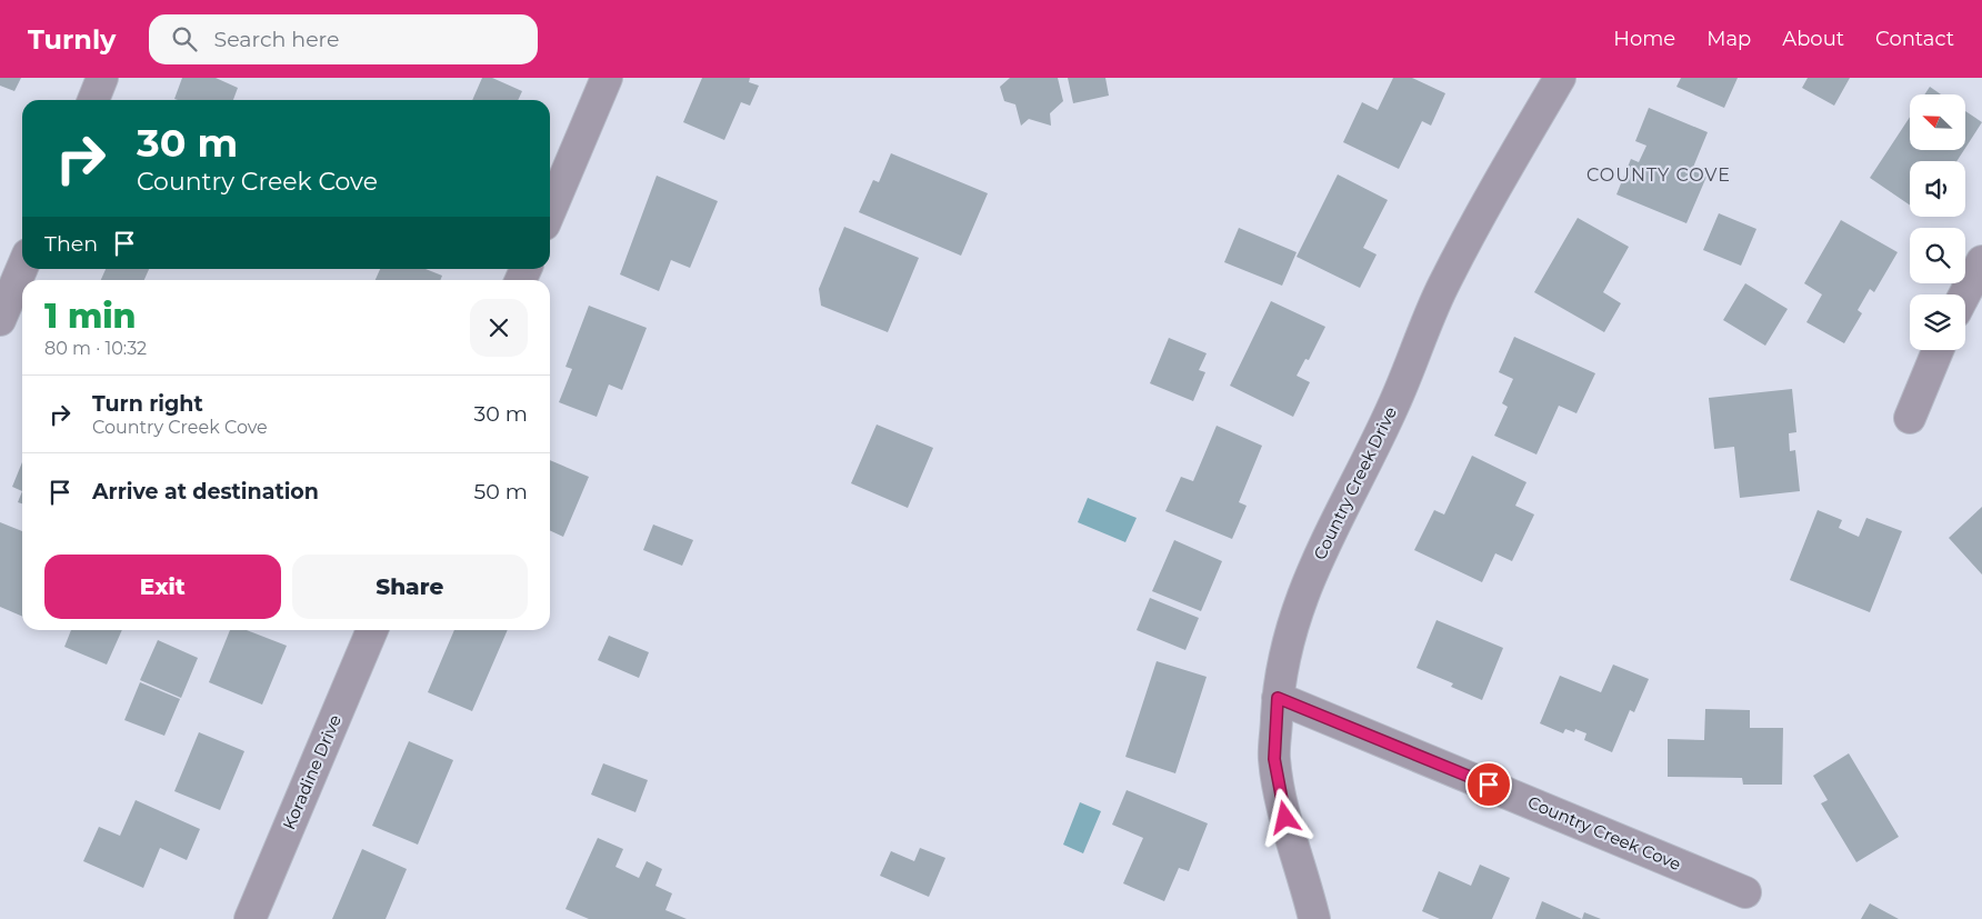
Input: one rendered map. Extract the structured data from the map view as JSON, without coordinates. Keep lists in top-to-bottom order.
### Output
{
  "streets": {
    "street": ["Country Creek Drive", "Koradine Drive", "Country Creek Cove"]
  },
  "crossings": [
    ["Country Creek Drive", "Country Creek Cove"]
  ],
  "districts": ["COUNTY COVE"],
  "north": "top left",
  "page": {
    "header": "Turnly",
    "search": "Search here",
    "nav": [
      "Home",
      "Map",
      "About",
      "Contact"
    ],
    "turn": ["30 m", "Country Creek Cove"],
    "then": "Then",
    "heading": ["1 min", "80 m · 10:32"],
    "list": [
      {
        "name": "Turn right",
        "note": "Country Creek Cove",
        "value": "30 m"
      },
      {
        "name": "Arrive at destination",
        "value": "50 m"
      }
    ],
    "buttons": ["Exit", "Share"]
  }
}
